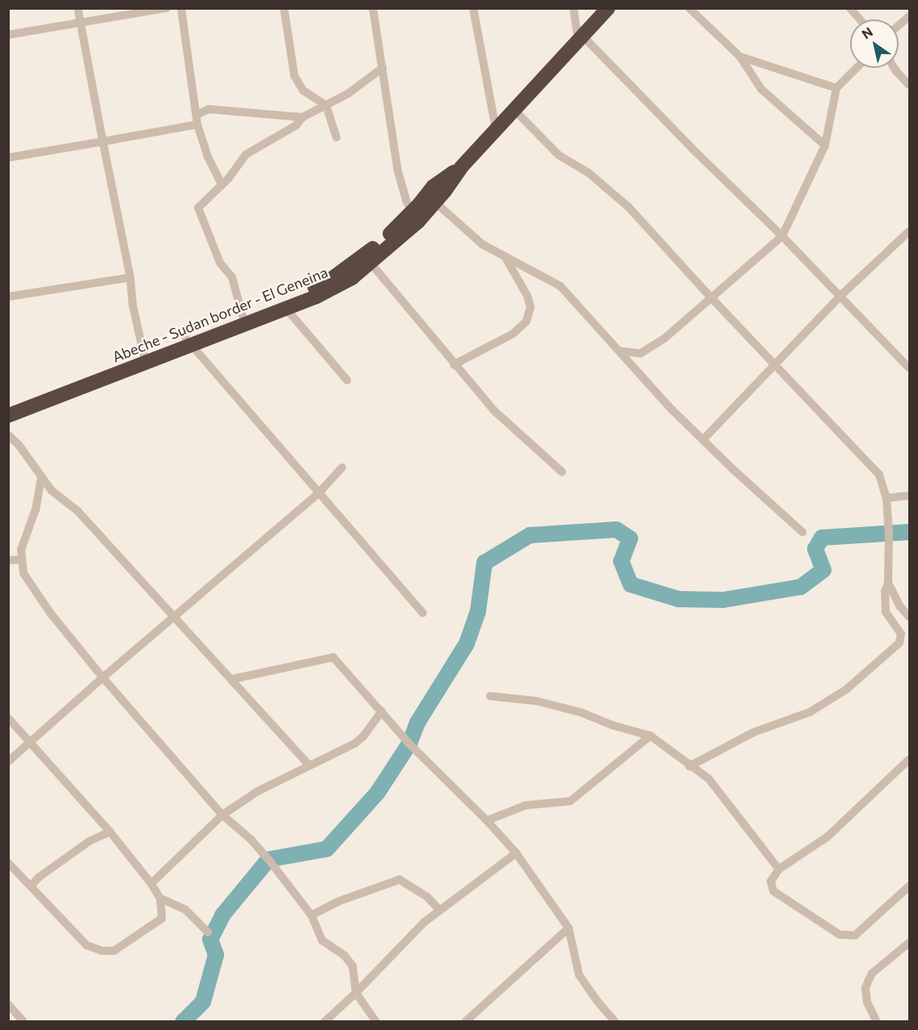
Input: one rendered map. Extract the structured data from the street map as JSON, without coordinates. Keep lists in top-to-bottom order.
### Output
{
  "streets": {
    "highway": ["Abeche - Sudan border - El Geneina"]
  },
  "north": "top left"
}
